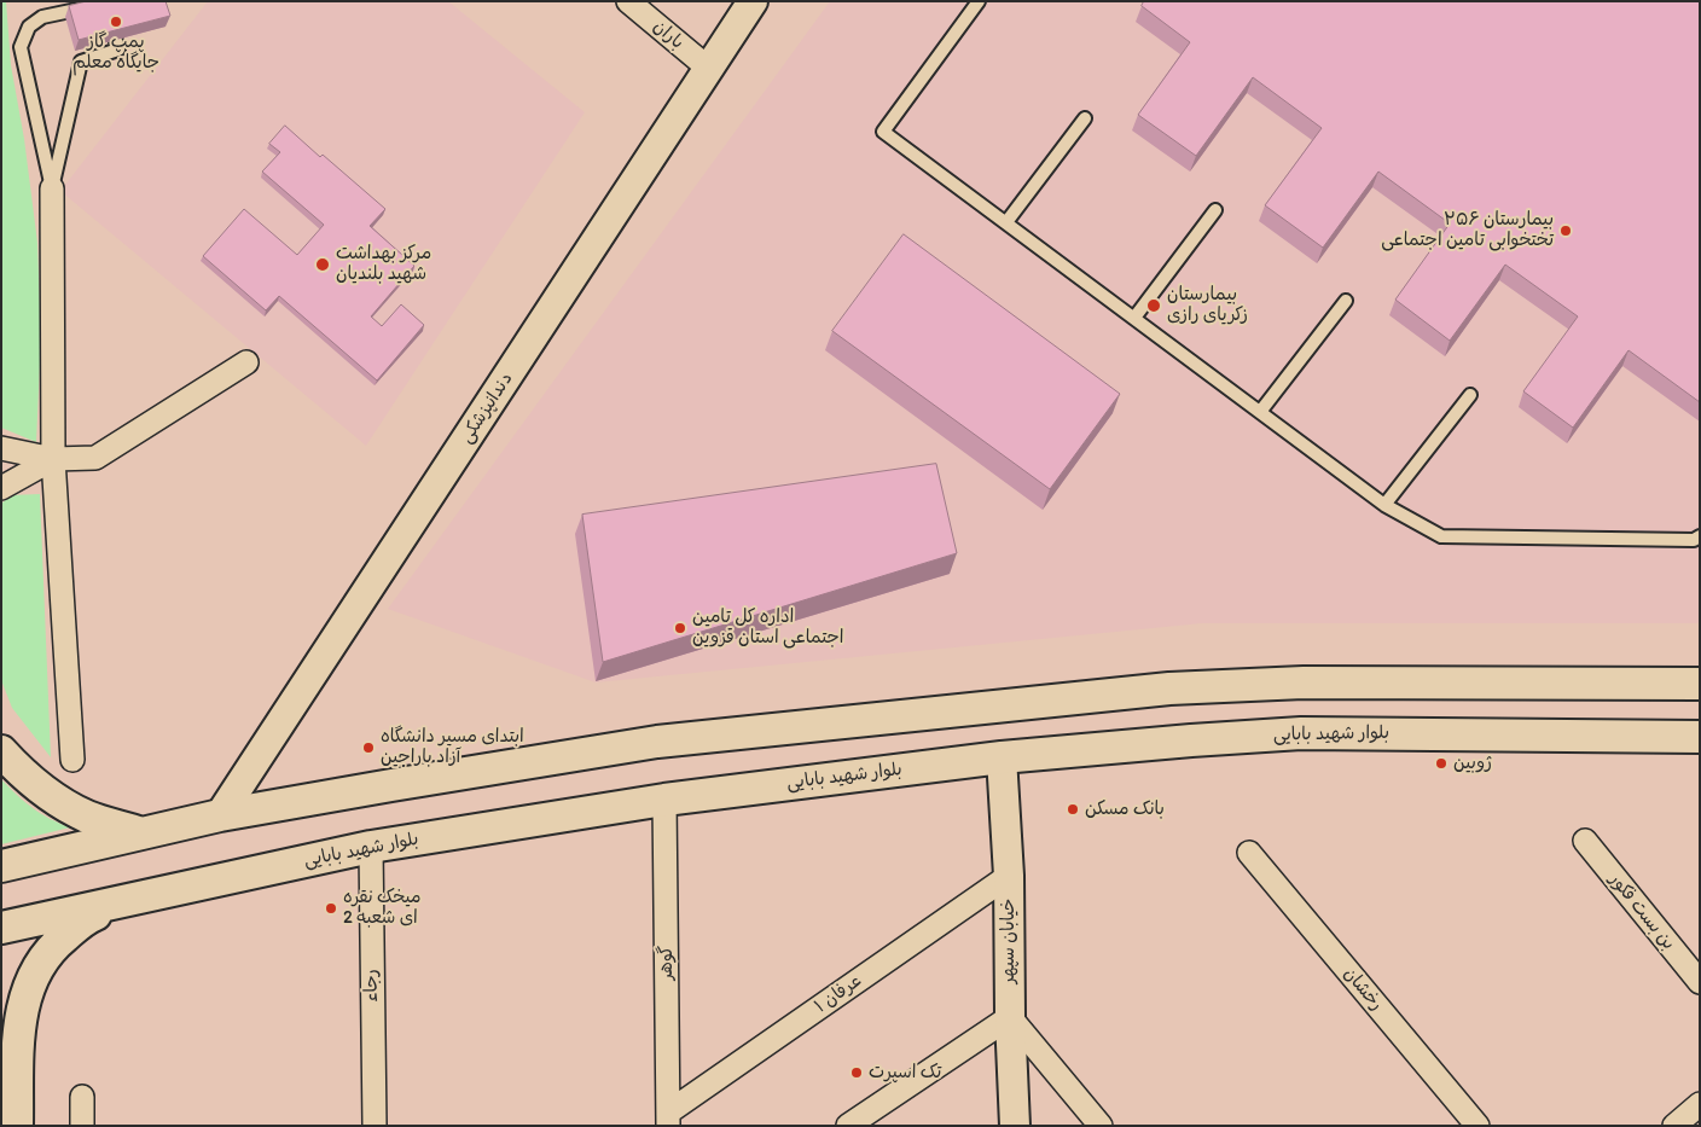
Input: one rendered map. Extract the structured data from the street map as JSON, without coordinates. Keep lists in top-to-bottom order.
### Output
{
  "streets": {
    "main road": ["بلوار شهید بابایی"],
    "street": [
      "باران",
      "دندانپزشکی",
      "بن بست فكور",
      "خیابان سپهر",
      "گوهر",
      "رجاء",
      "رخشان",
      "عرفان ۱"
    ]
  },
  "crossings": [
    ["باران", "دندانپزشکی"],
    ["بلوار شهید بابایی", "خیابان سپهر"],
    ["بلوار شهید بابایی", "گوهر"],
    ["بلوار شهید بابایی", "رجاء"],
    ["خیابان سپهر", "عرفان ۱"],
    ["گوهر", "عرفان ۱"]
  ],
  "places": [
    "پمپ گاز جایگاه معلم",
    "بیمارستان ۲۵۶ تختخوابی تامین اجتماعی",
    "مرکز بهداشت شهید بلندیان",
    "بیمارستان زکریای رازی",
    "اداره کل تامین اجتماعی استان قزوین",
    "ابتدای مسیر دانشگاه آزاد باراجین",
    "ژوبین",
    "بانک مسکن",
    "میخک نقره ای شعبه 2",
    "تک اسپرت"
  ]
}
